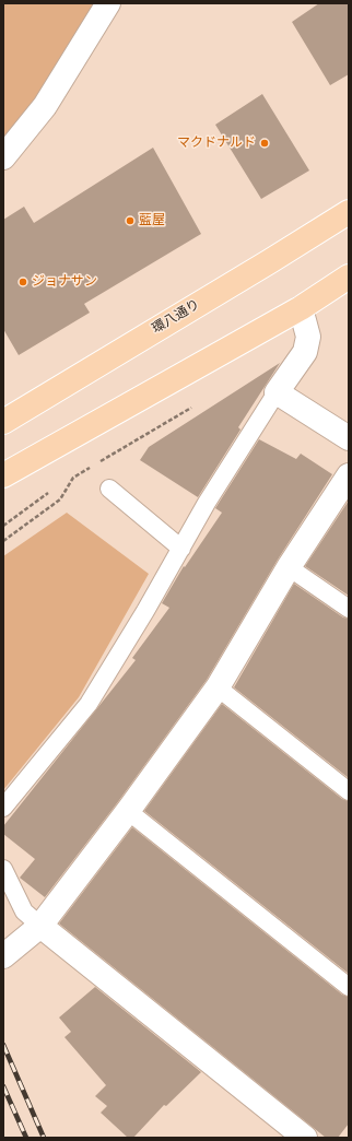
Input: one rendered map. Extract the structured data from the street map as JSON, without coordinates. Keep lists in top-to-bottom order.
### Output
{
  "streets": {
    "main road": ["環八通り"]
  },
  "places": ["マクドナルド", "藍屋", "ジョナサン"]
}
